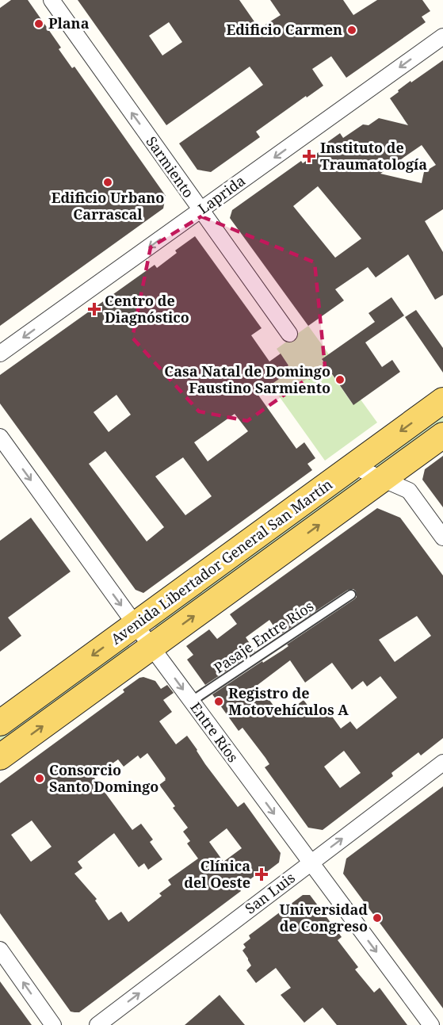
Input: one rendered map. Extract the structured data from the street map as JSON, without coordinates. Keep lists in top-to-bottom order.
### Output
{
  "streets": {
    "main road": ["Avenida Libertador General San Martín"],
    "street": [
      "Sarmiento",
      "Laprida",
      "Entre Ríos",
      "San Luis"
    ],
    "lane": ["Pasaje Entre Ríos"]
  },
  "crossings": [
    ["Sarmiento", "Laprida"],
    ["Avenida Libertador General San Martín", "Entre Ríos"],
    ["Pasaje Entre Ríos", "Entre Ríos"],
    ["Entre Ríos", "San Luis"]
  ],
  "one_way": [
    "Sarmiento",
    "Laprida",
    "Entre Ríos",
    "San Luis"
  ],
  "places": {
    "other": [
      "Plana",
      "Edificio Carmen",
      "Edificio Urbano Carrascal",
      "Casa Natal de Domingo Faustino Sarmiento",
      "Registro de Motovehículos A",
      "Consorcio Santo Domingo",
      "Universidad de Congreso"
    ],
    "health": ["Instituto de Traumatología", "Centro de Diagnóstico", "Clínica del Oeste"]
  }
}
